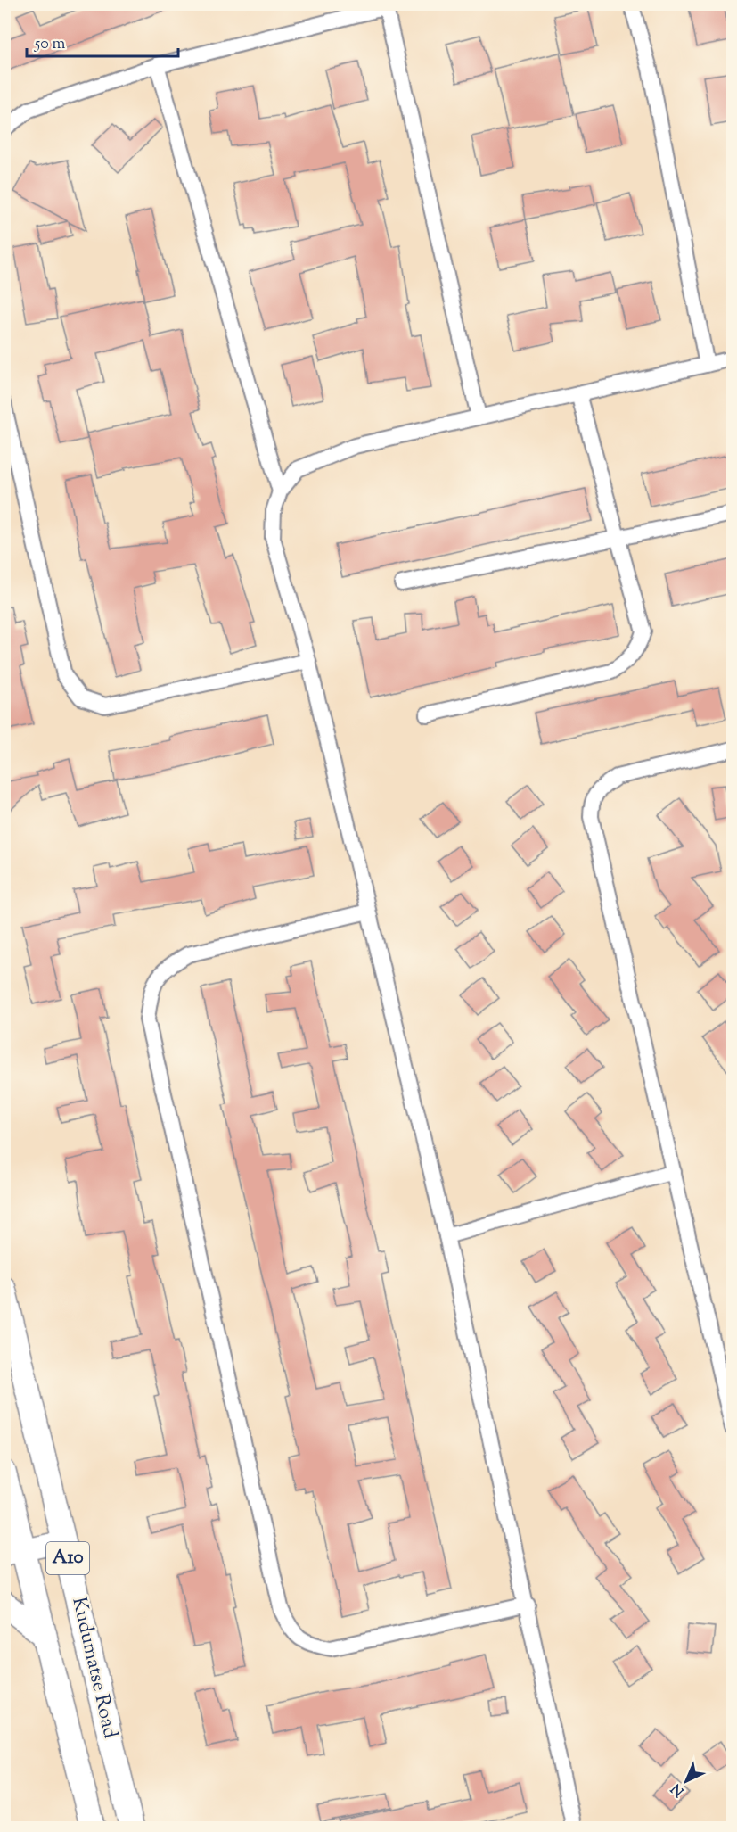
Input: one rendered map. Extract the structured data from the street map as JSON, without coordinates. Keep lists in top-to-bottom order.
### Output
{
  "streets": {
    "main road": ["A10", "Kudumatse Road"]
  },
  "scale_bar": "50 m",
  "north": "bottom left"
}
